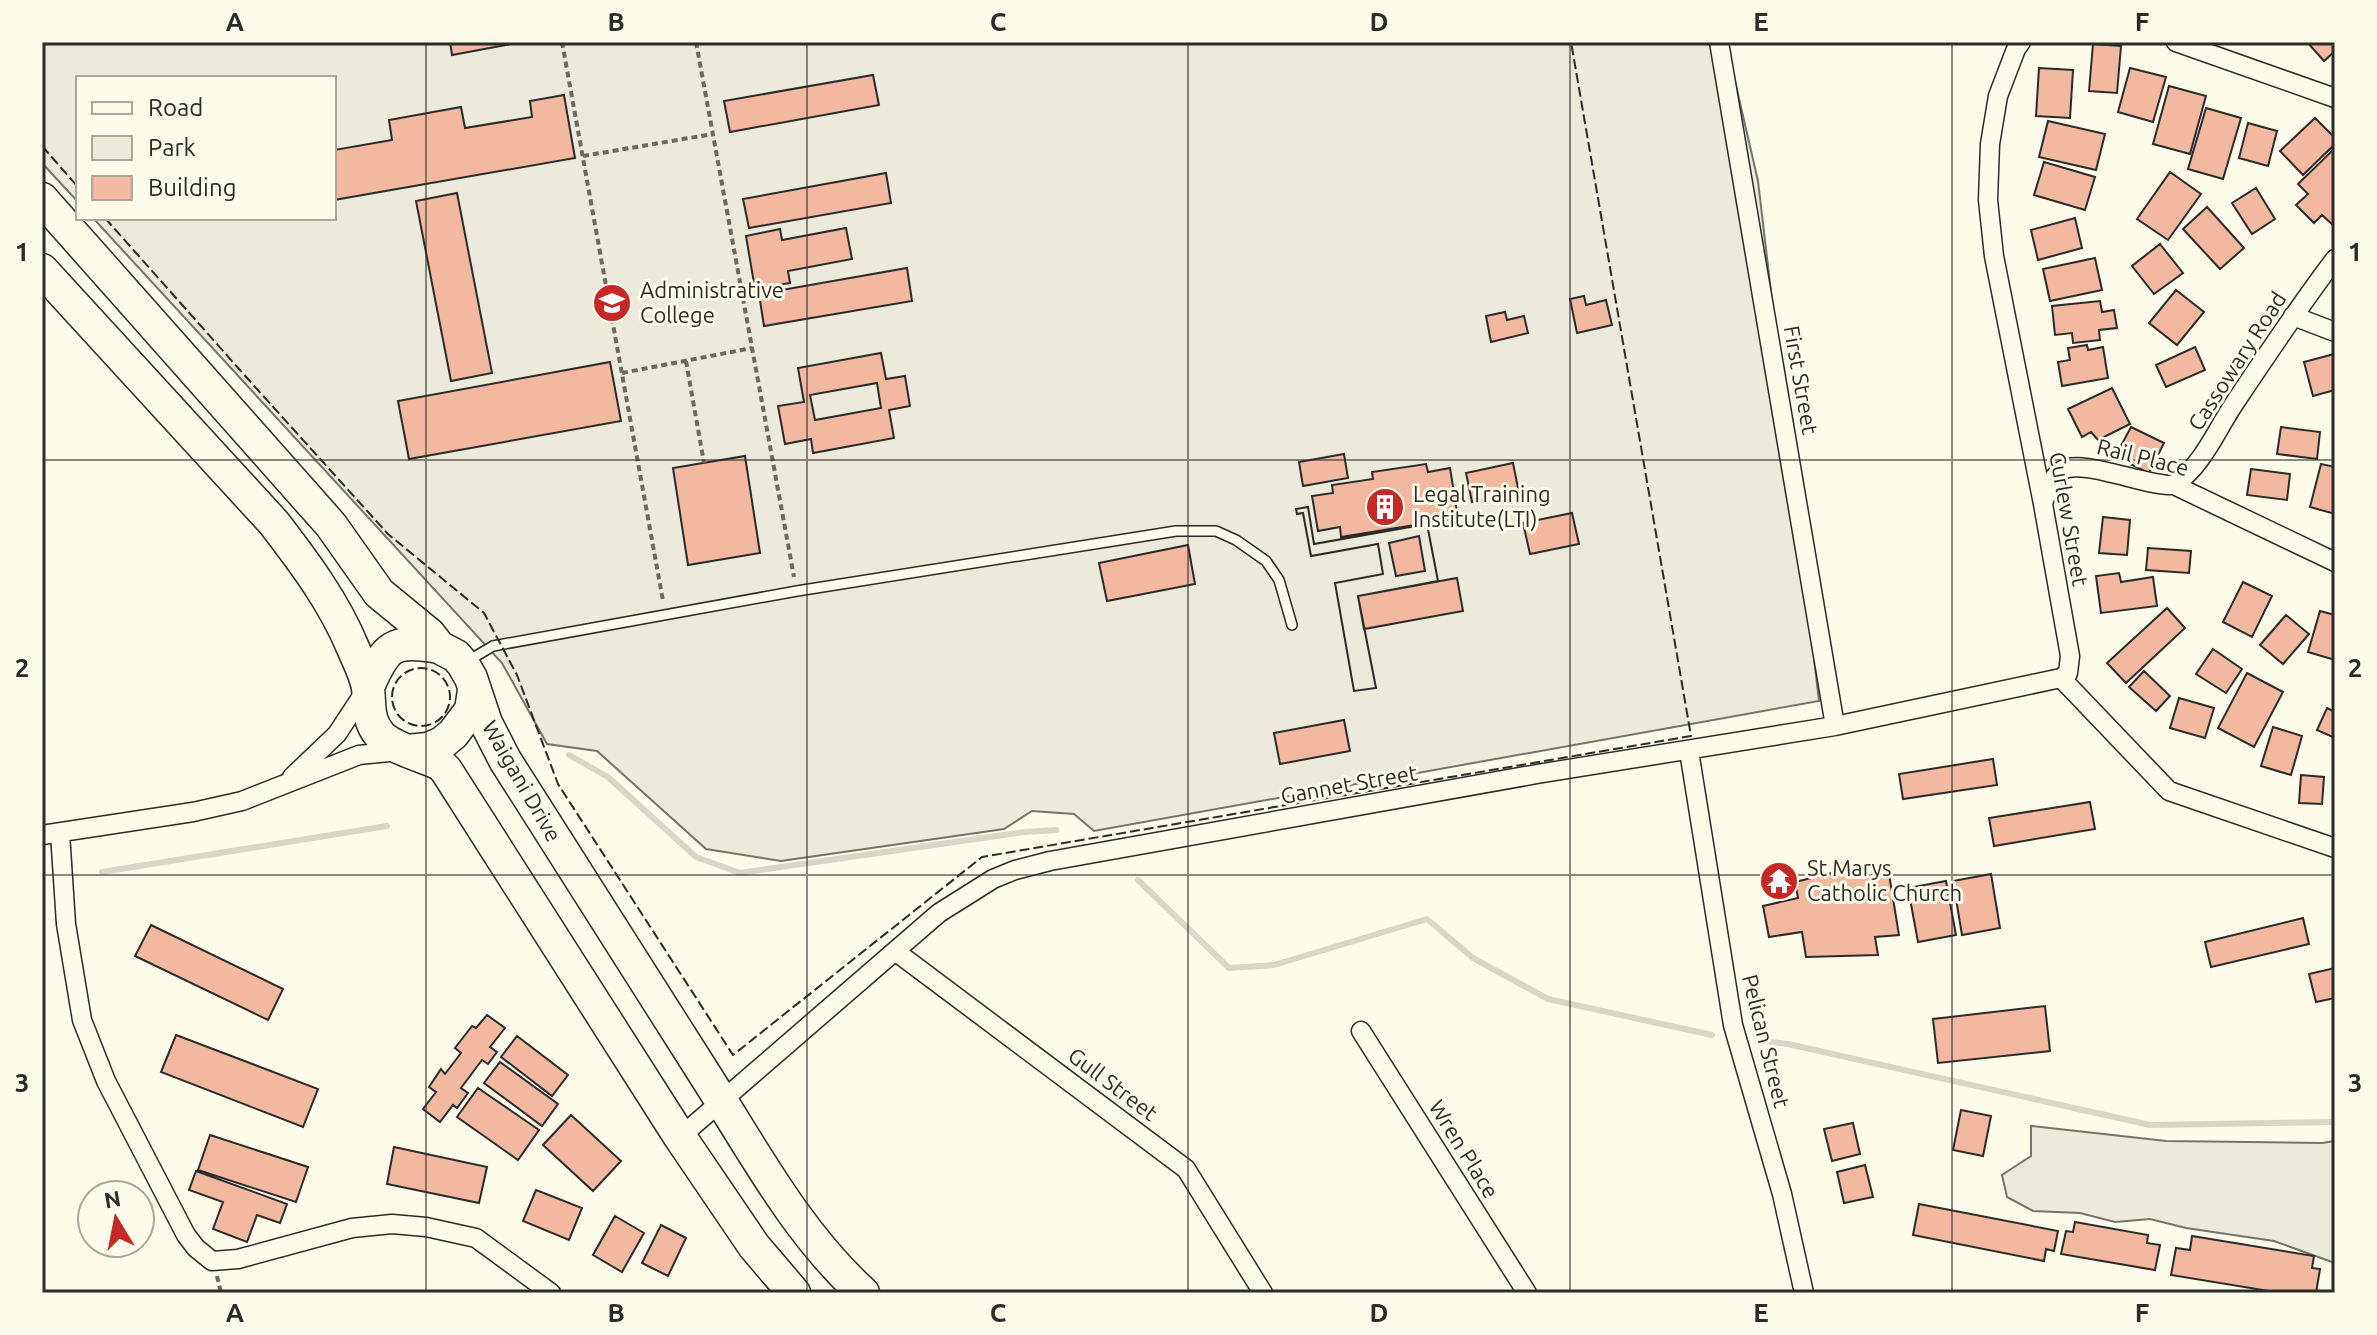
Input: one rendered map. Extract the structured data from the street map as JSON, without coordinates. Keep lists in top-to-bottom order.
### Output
{
  "streets": {
    "highway": ["Waigani Drive"],
    "street": [
      "Cassowary Road",
      "First Street",
      "Rail Place",
      "Curlew Street",
      "Gannet Street",
      "Pelican Street",
      "Gull Street",
      "Wren Place"
    ]
  },
  "crossings": [
    ["Cassowary Road", "Rail Place"],
    ["First Street", "Gannet Street"],
    ["Rail Place", "Curlew Street"],
    ["Curlew Street", "Gannet Street"],
    ["Waigani Drive", "Gannet Street"],
    ["Gannet Street", "Pelican Street"],
    ["Gannet Street", "Gull Street"]
  ],
  "places": {
    "school or university": ["Administrative College"],
    "building": ["Legal Training Institute(LTI)"],
    "temple": ["St Marys Catholic Church"]
  },
  "legend": ["Road", "Park", "Building"],
  "north": "top",
  "grid": {
    "columns": [
      "A",
      "B",
      "C",
      "D",
      "E",
      "F"
    ],
    "rows": ["1", "2", "3"]
  }
}
